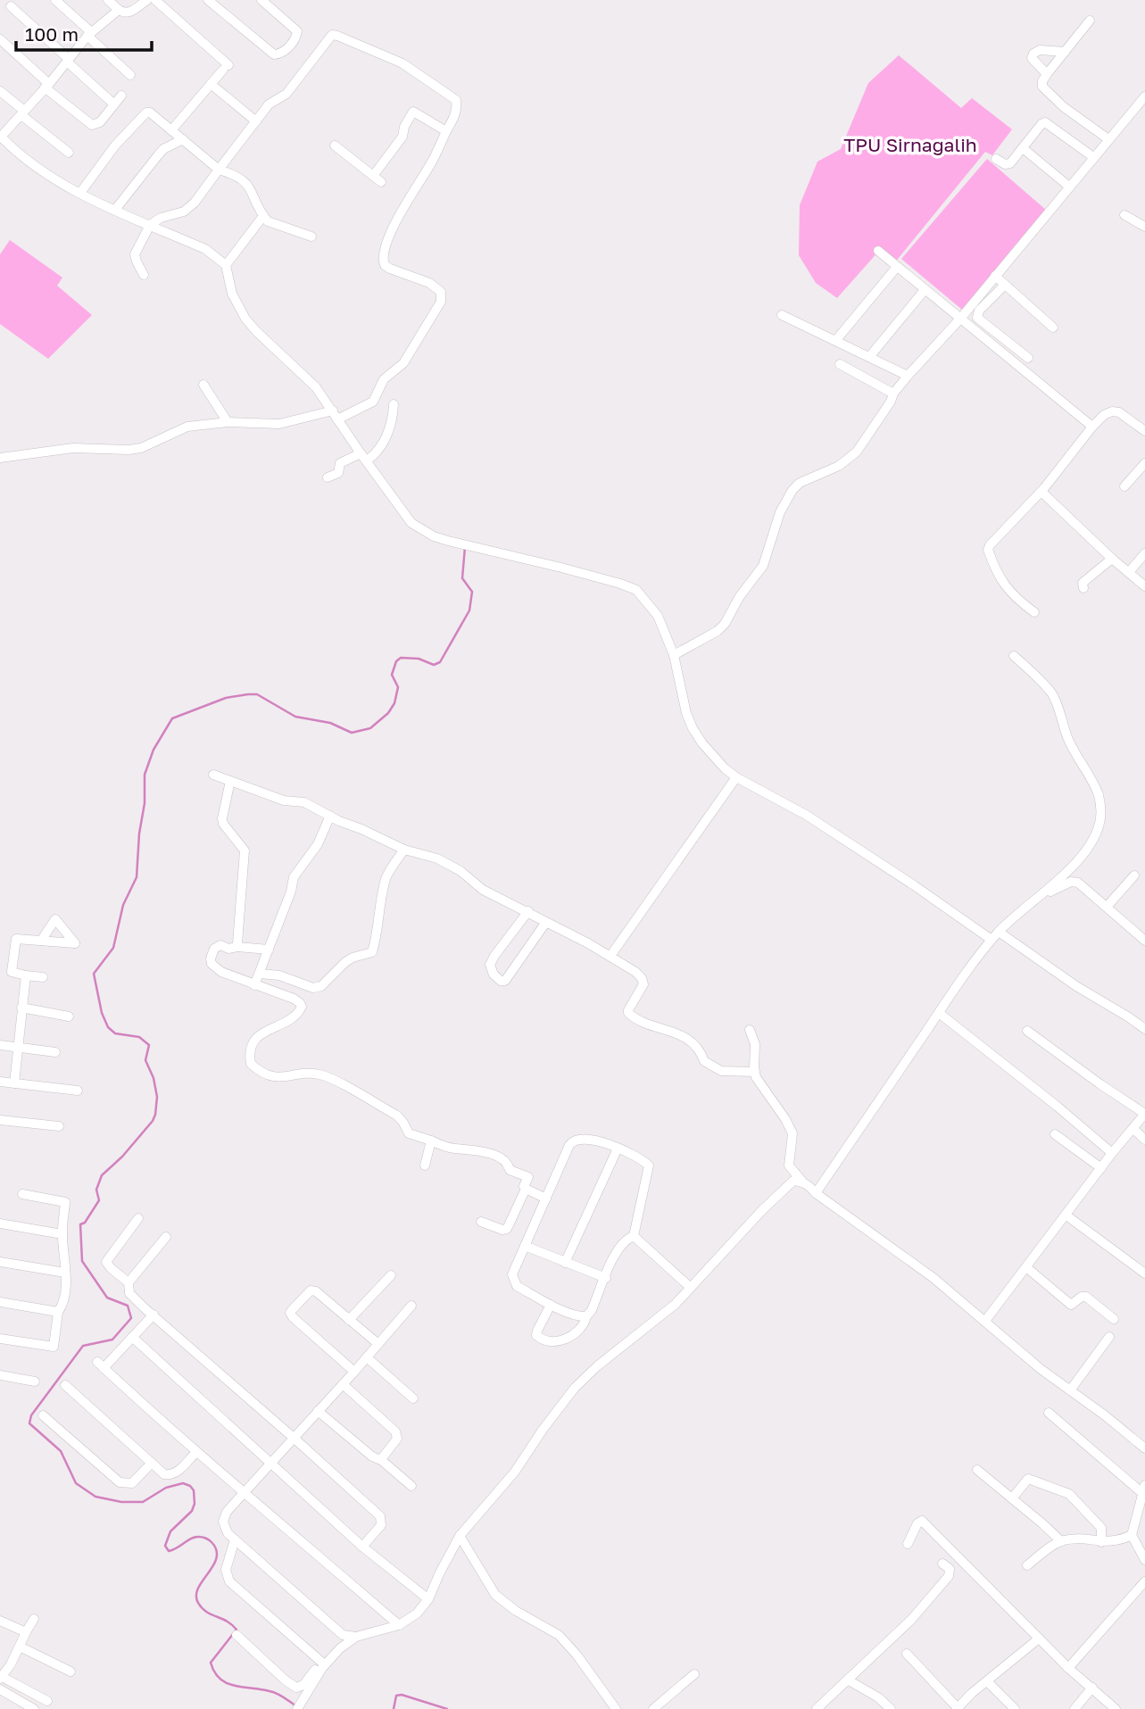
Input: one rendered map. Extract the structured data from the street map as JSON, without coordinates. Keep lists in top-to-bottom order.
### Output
{
  "parks": ["TPU Sirnagalih"],
  "scale_bar": "100 m"
}
